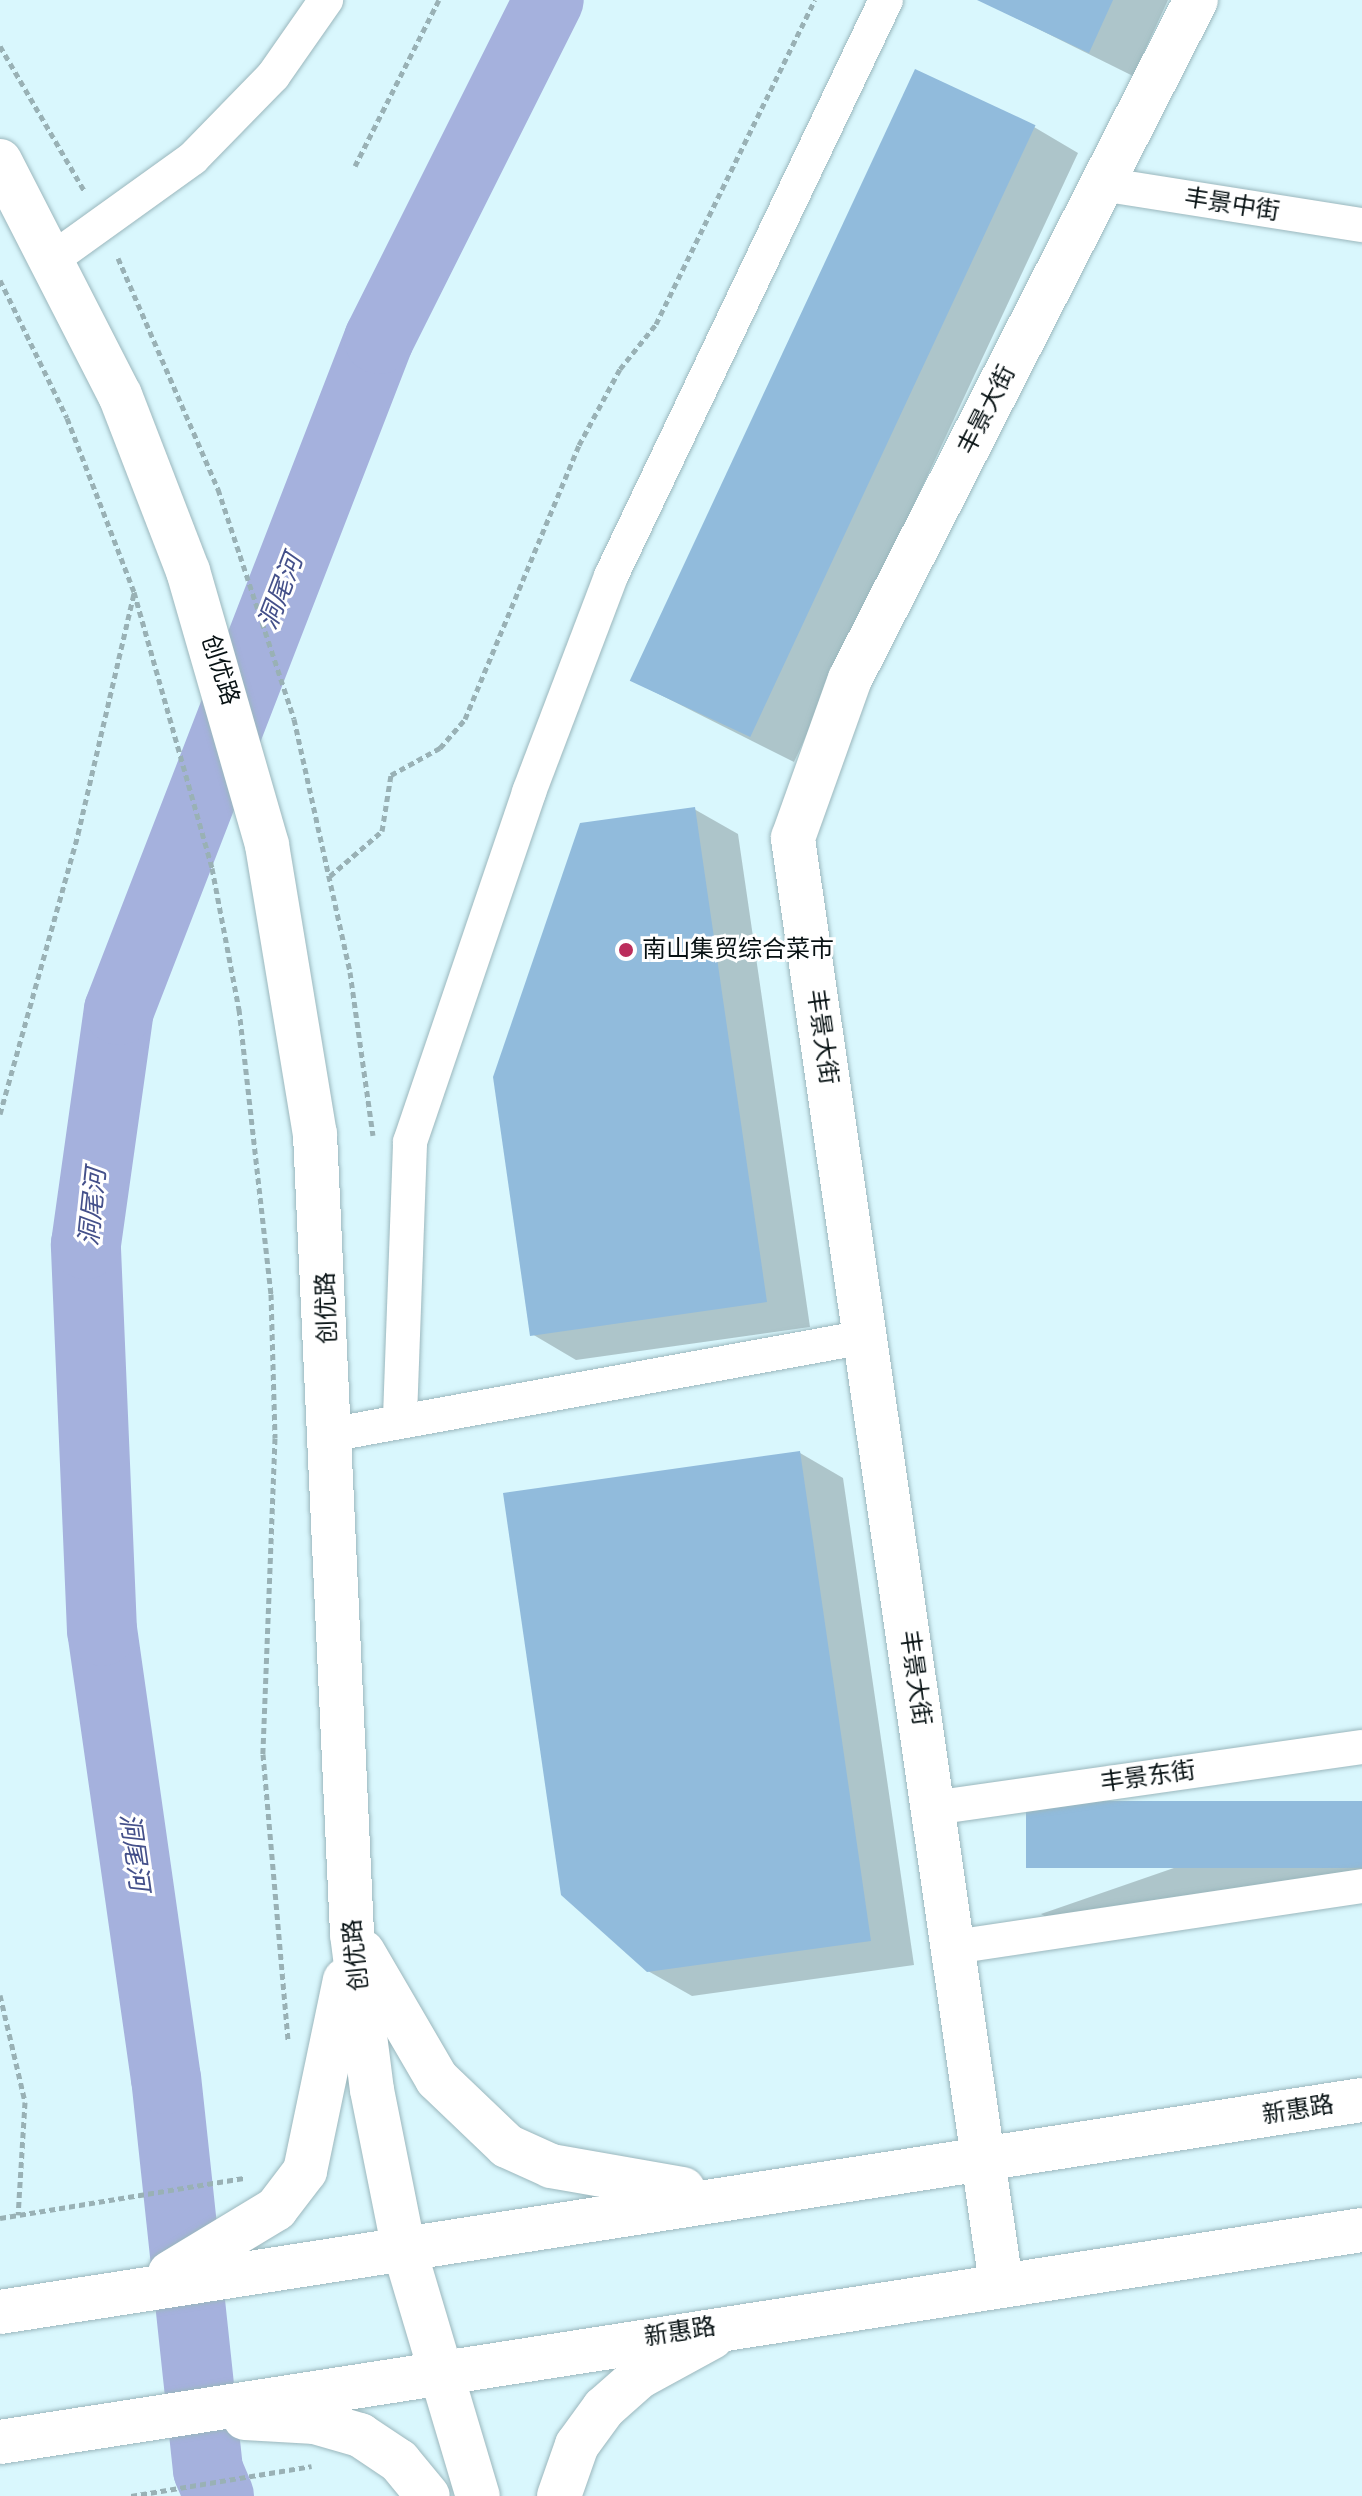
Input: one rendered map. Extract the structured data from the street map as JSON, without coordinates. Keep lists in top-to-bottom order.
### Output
{
  "streets": {
    "street": [
      "丰景中街",
      "丰景大街",
      "创优路",
      "丰景东街",
      "新惠路"
    ]
  },
  "crossings": [
    ["丰景中街", "丰景大街"],
    ["丰景大街", "丰景东街"],
    ["丰景大街", "新惠路"],
    ["创优路", "新惠路"]
  ],
  "water": ["洞尾河"],
  "places": ["南山集贸综合菜市"]
}
